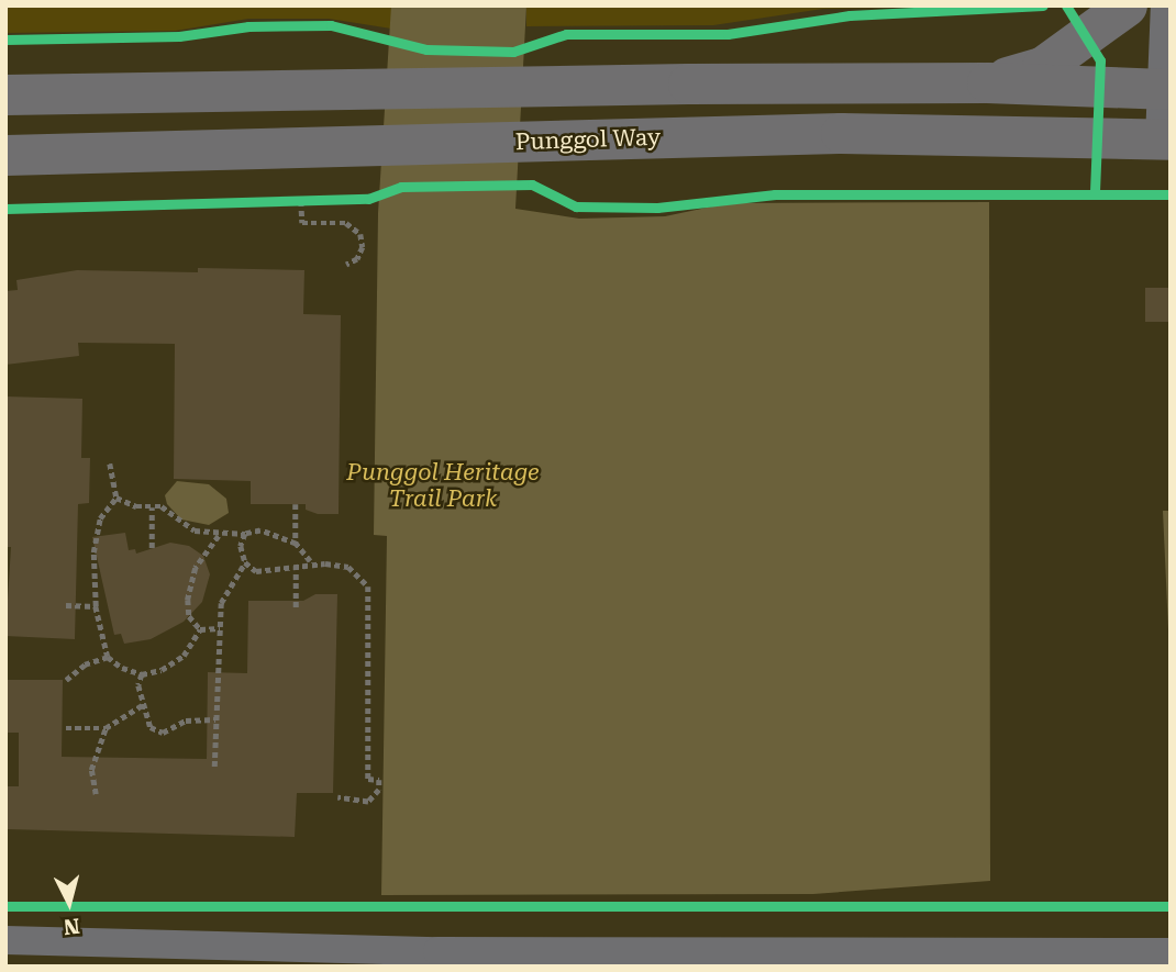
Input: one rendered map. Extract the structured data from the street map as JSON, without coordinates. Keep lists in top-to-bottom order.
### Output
{
  "streets": {
    "main road": ["Punggol Way"]
  },
  "parks": ["Punggol Heritage Trail Park"],
  "north": "bottom"
}
